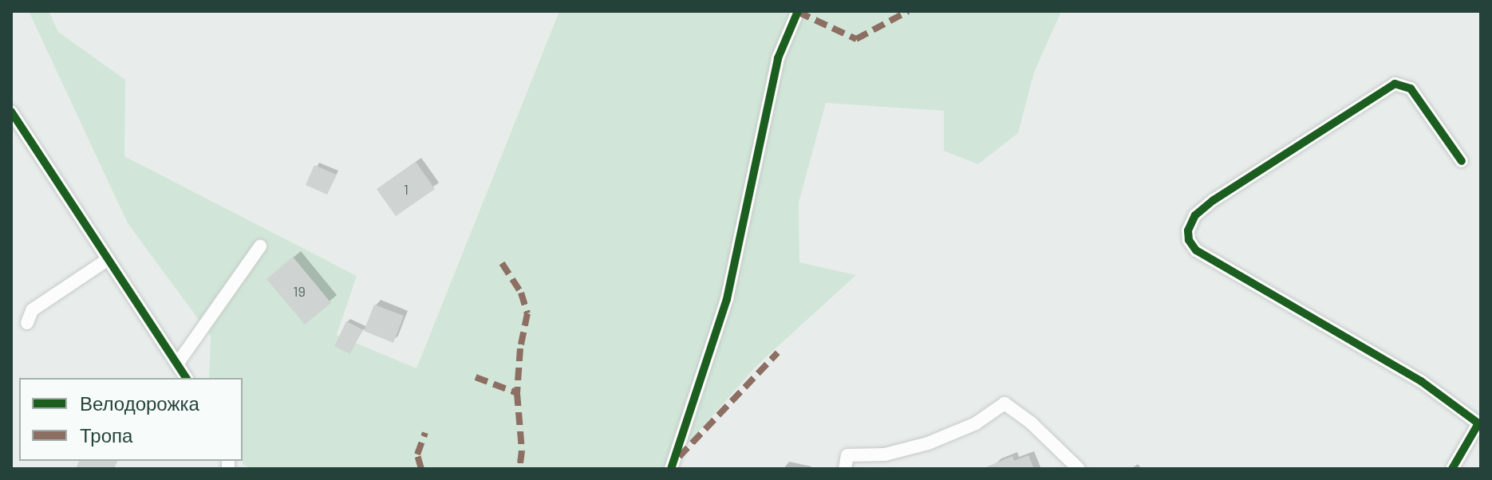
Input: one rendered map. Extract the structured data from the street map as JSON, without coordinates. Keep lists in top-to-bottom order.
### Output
{
  "house_numbers": ["1", "19"],
  "legend": ["Велодорожка", "Тропа"]
}
